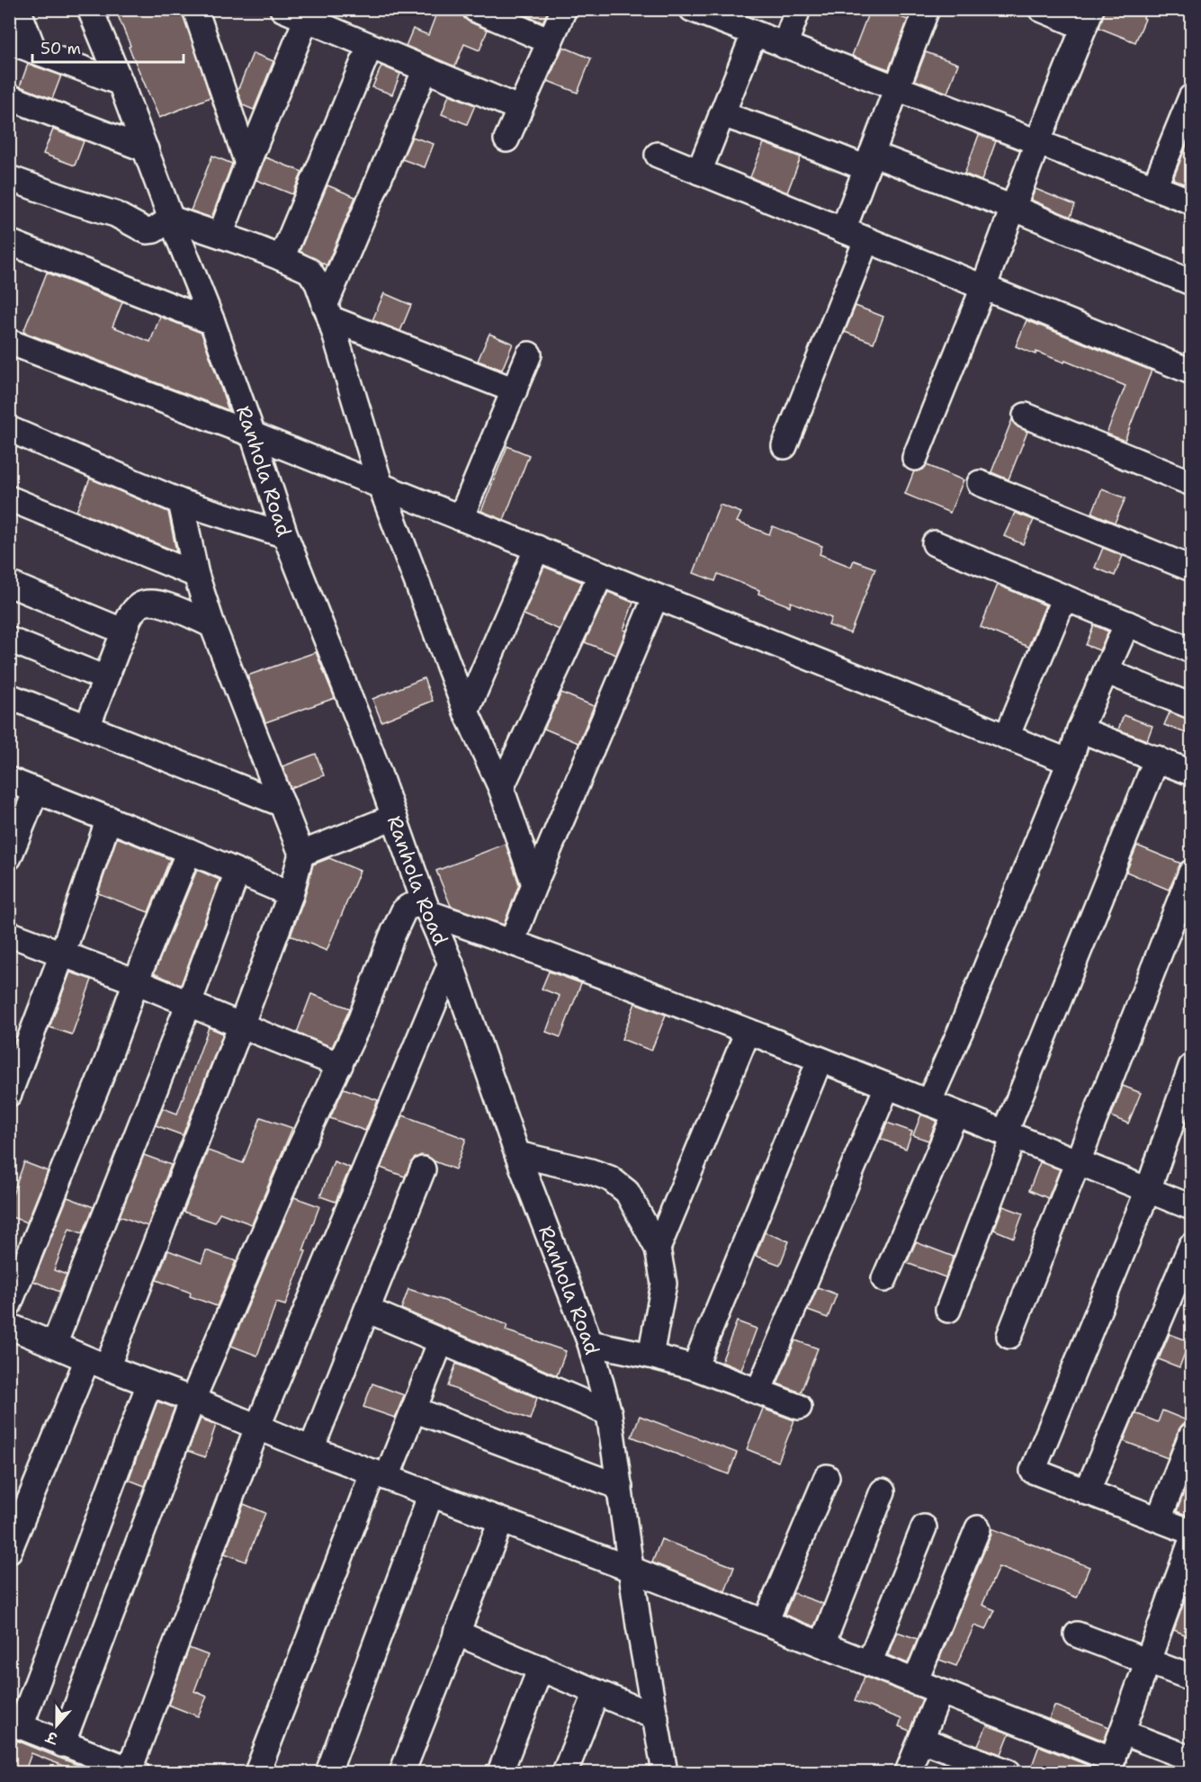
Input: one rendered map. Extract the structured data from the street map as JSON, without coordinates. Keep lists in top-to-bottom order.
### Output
{
  "streets": {
    "street": ["Ranhola Road"]
  },
  "scale_bar": "50 m",
  "north": "bottom"
}
